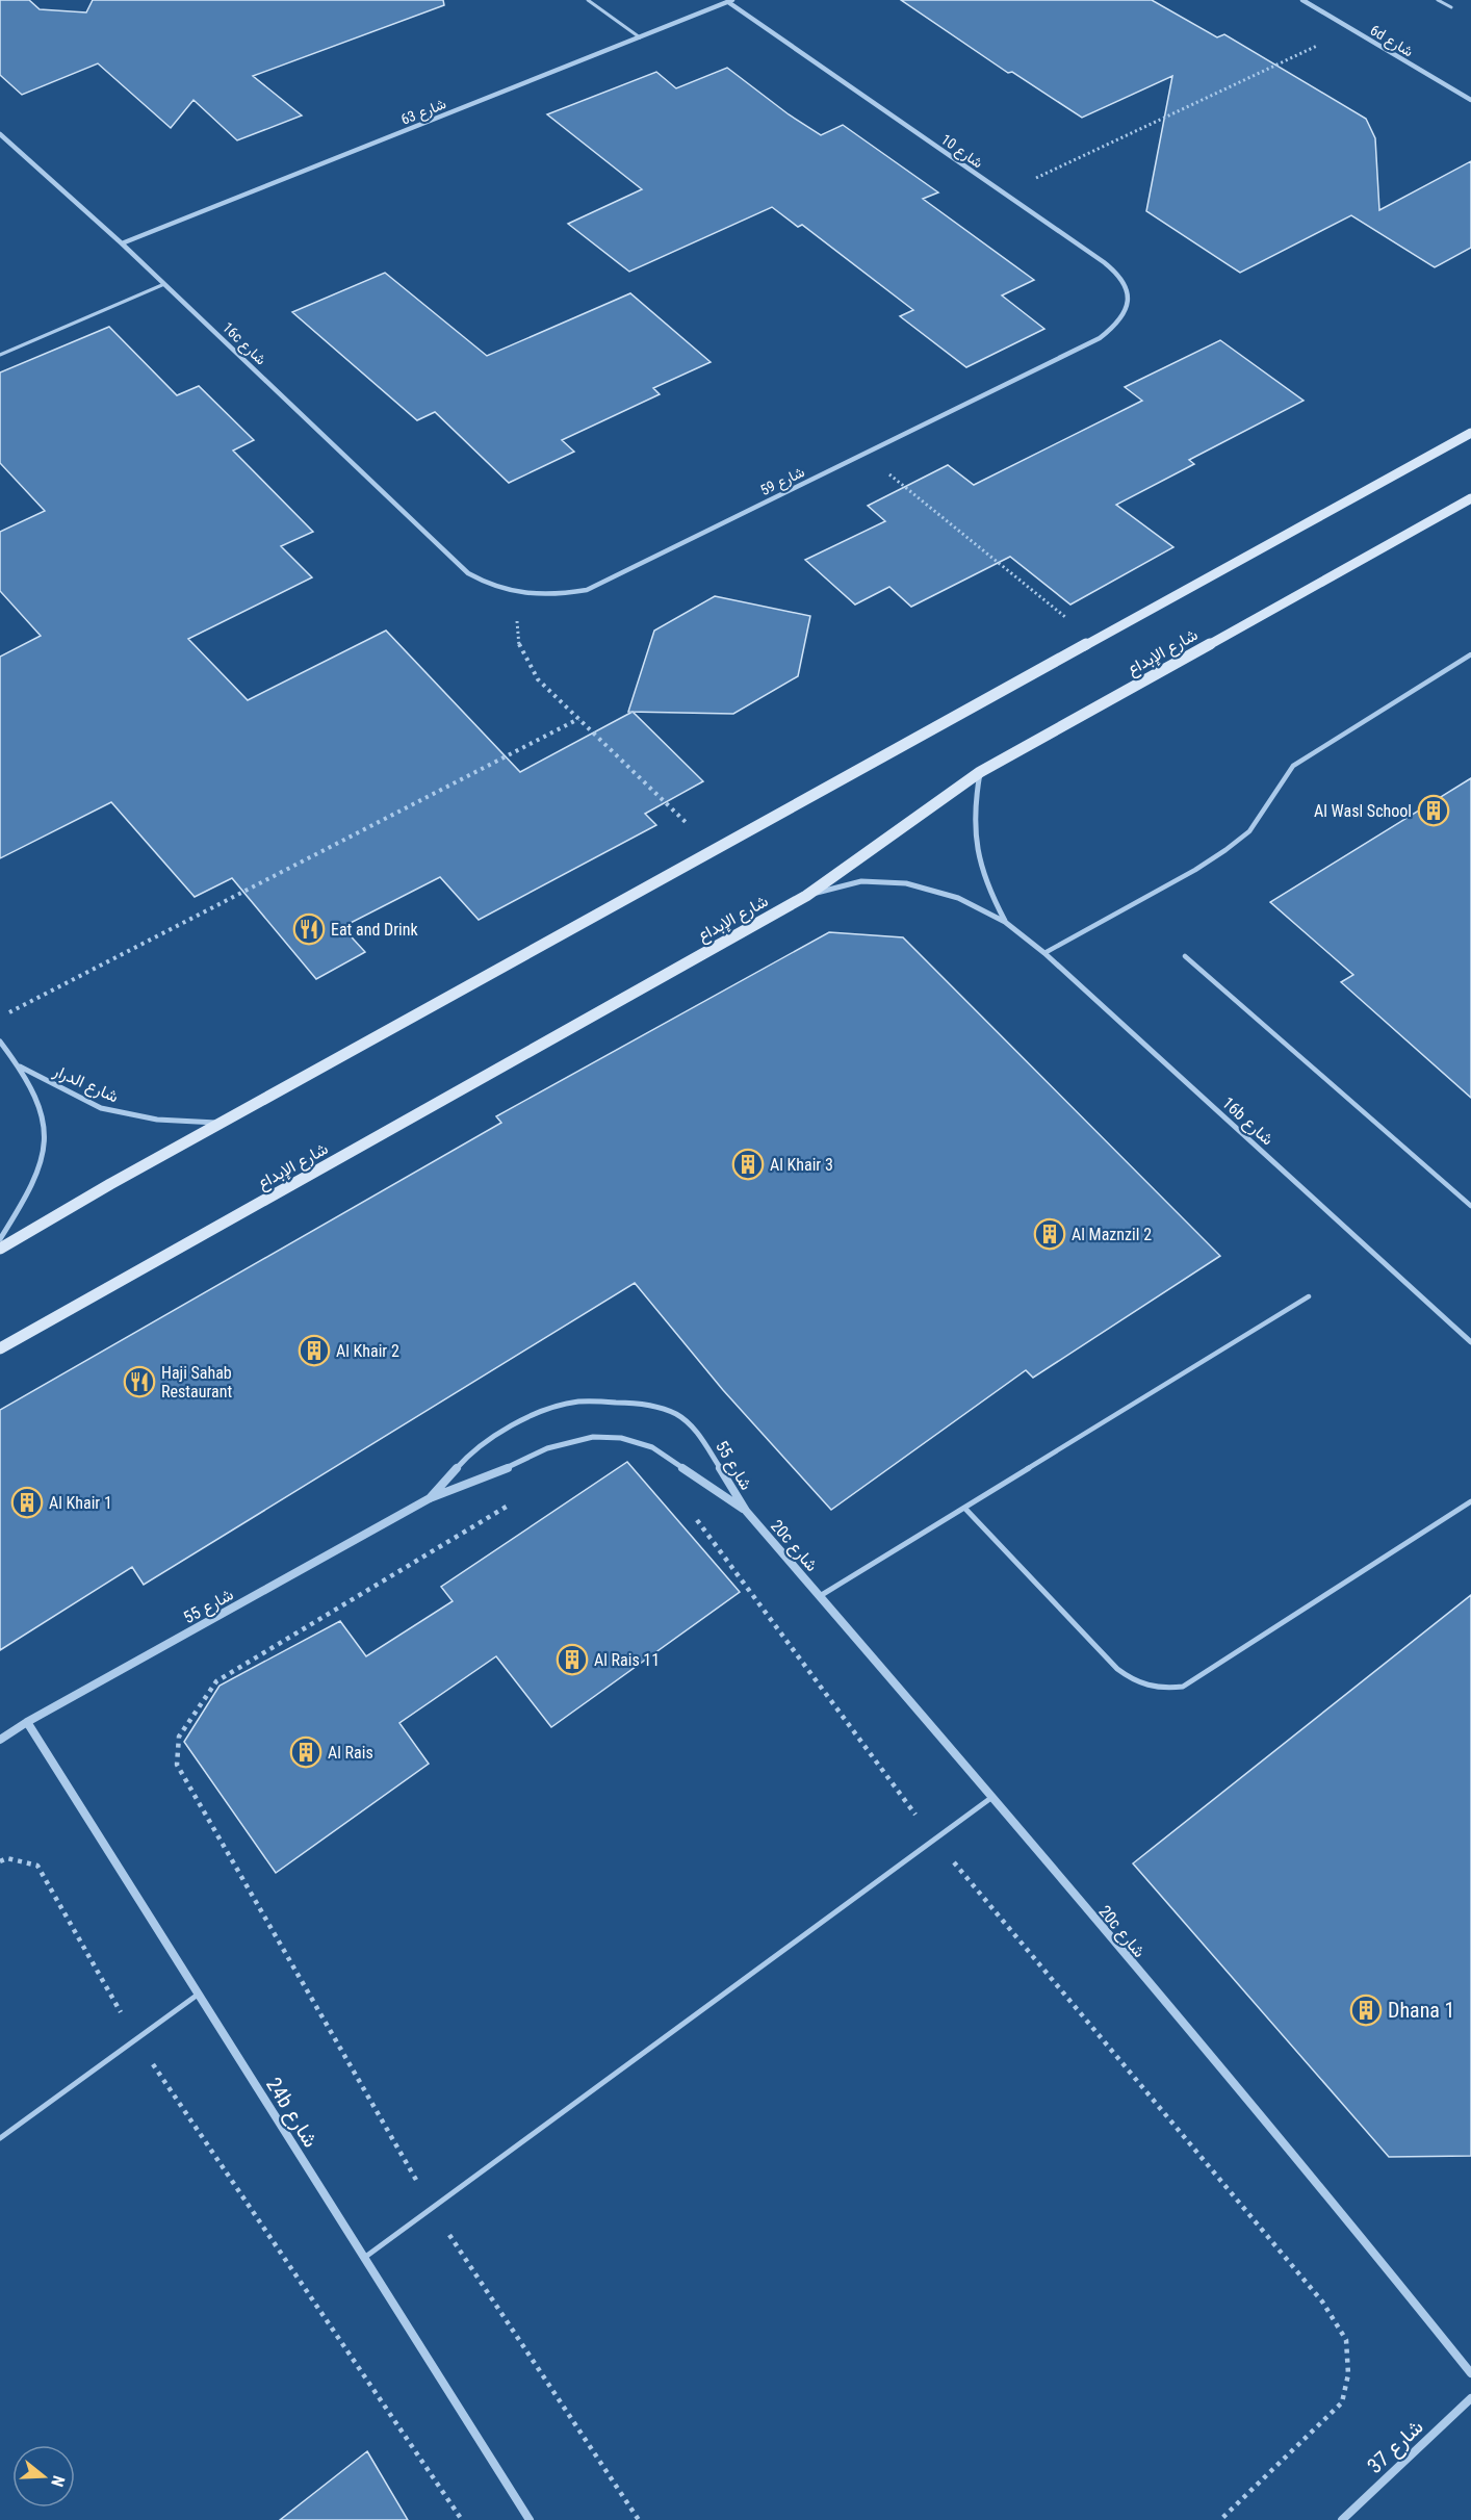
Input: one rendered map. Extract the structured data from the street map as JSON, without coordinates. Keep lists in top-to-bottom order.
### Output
{
  "streets": {
    "main road": ["شارع الإبداع"],
    "street": [
      "6d شارع",
      "شارع 63",
      "شارع 10",
      "16c شارع",
      "شارع 59",
      "شارع الدرار",
      "16b شارع",
      "شارع 55",
      "20c شارع",
      "24b شارع",
      "شارع 37"
    ]
  },
  "crossings": [
    ["شارع 63", "شارع 10"],
    ["شارع 63", "16c شارع"],
    ["شارع 10", "شارع 59"],
    ["16c شارع", "شارع 59"],
    ["شارع الإبداع", "16b شارع"],
    ["شارع 55", "20c شارع"],
    ["شارع 55", "24b شارع"]
  ],
  "places": {
    "building": [
      "Al Wasl School",
      "Al Khair 3",
      "Al Maznzil 2",
      "Al Khair 2",
      "Al Khair 1",
      "Al Rais 11",
      "Al Rais",
      "Dhana 1"
    ],
    "restaurant": ["Eat and Drink", "Haji Sahab Restaurant"]
  },
  "north": "right"
}
